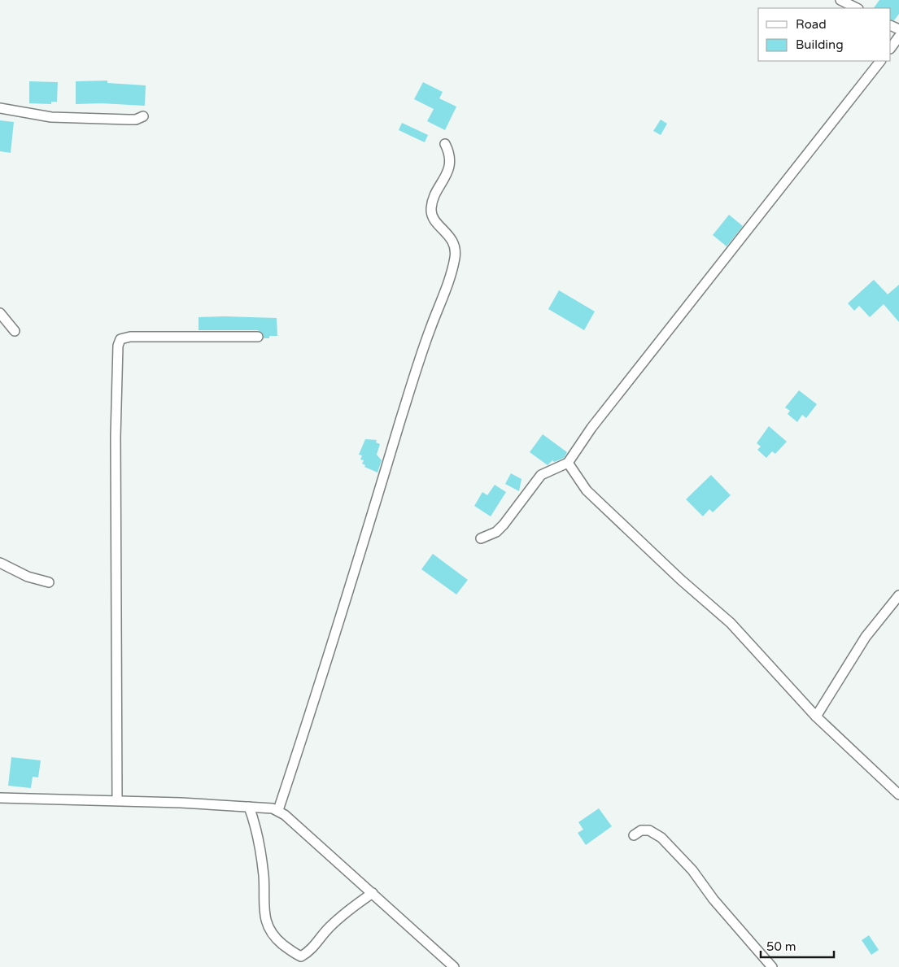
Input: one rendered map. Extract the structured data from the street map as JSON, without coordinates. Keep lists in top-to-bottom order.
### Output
{
  "legend": ["Road", "Building"],
  "scale_bar": "50 m"
}
